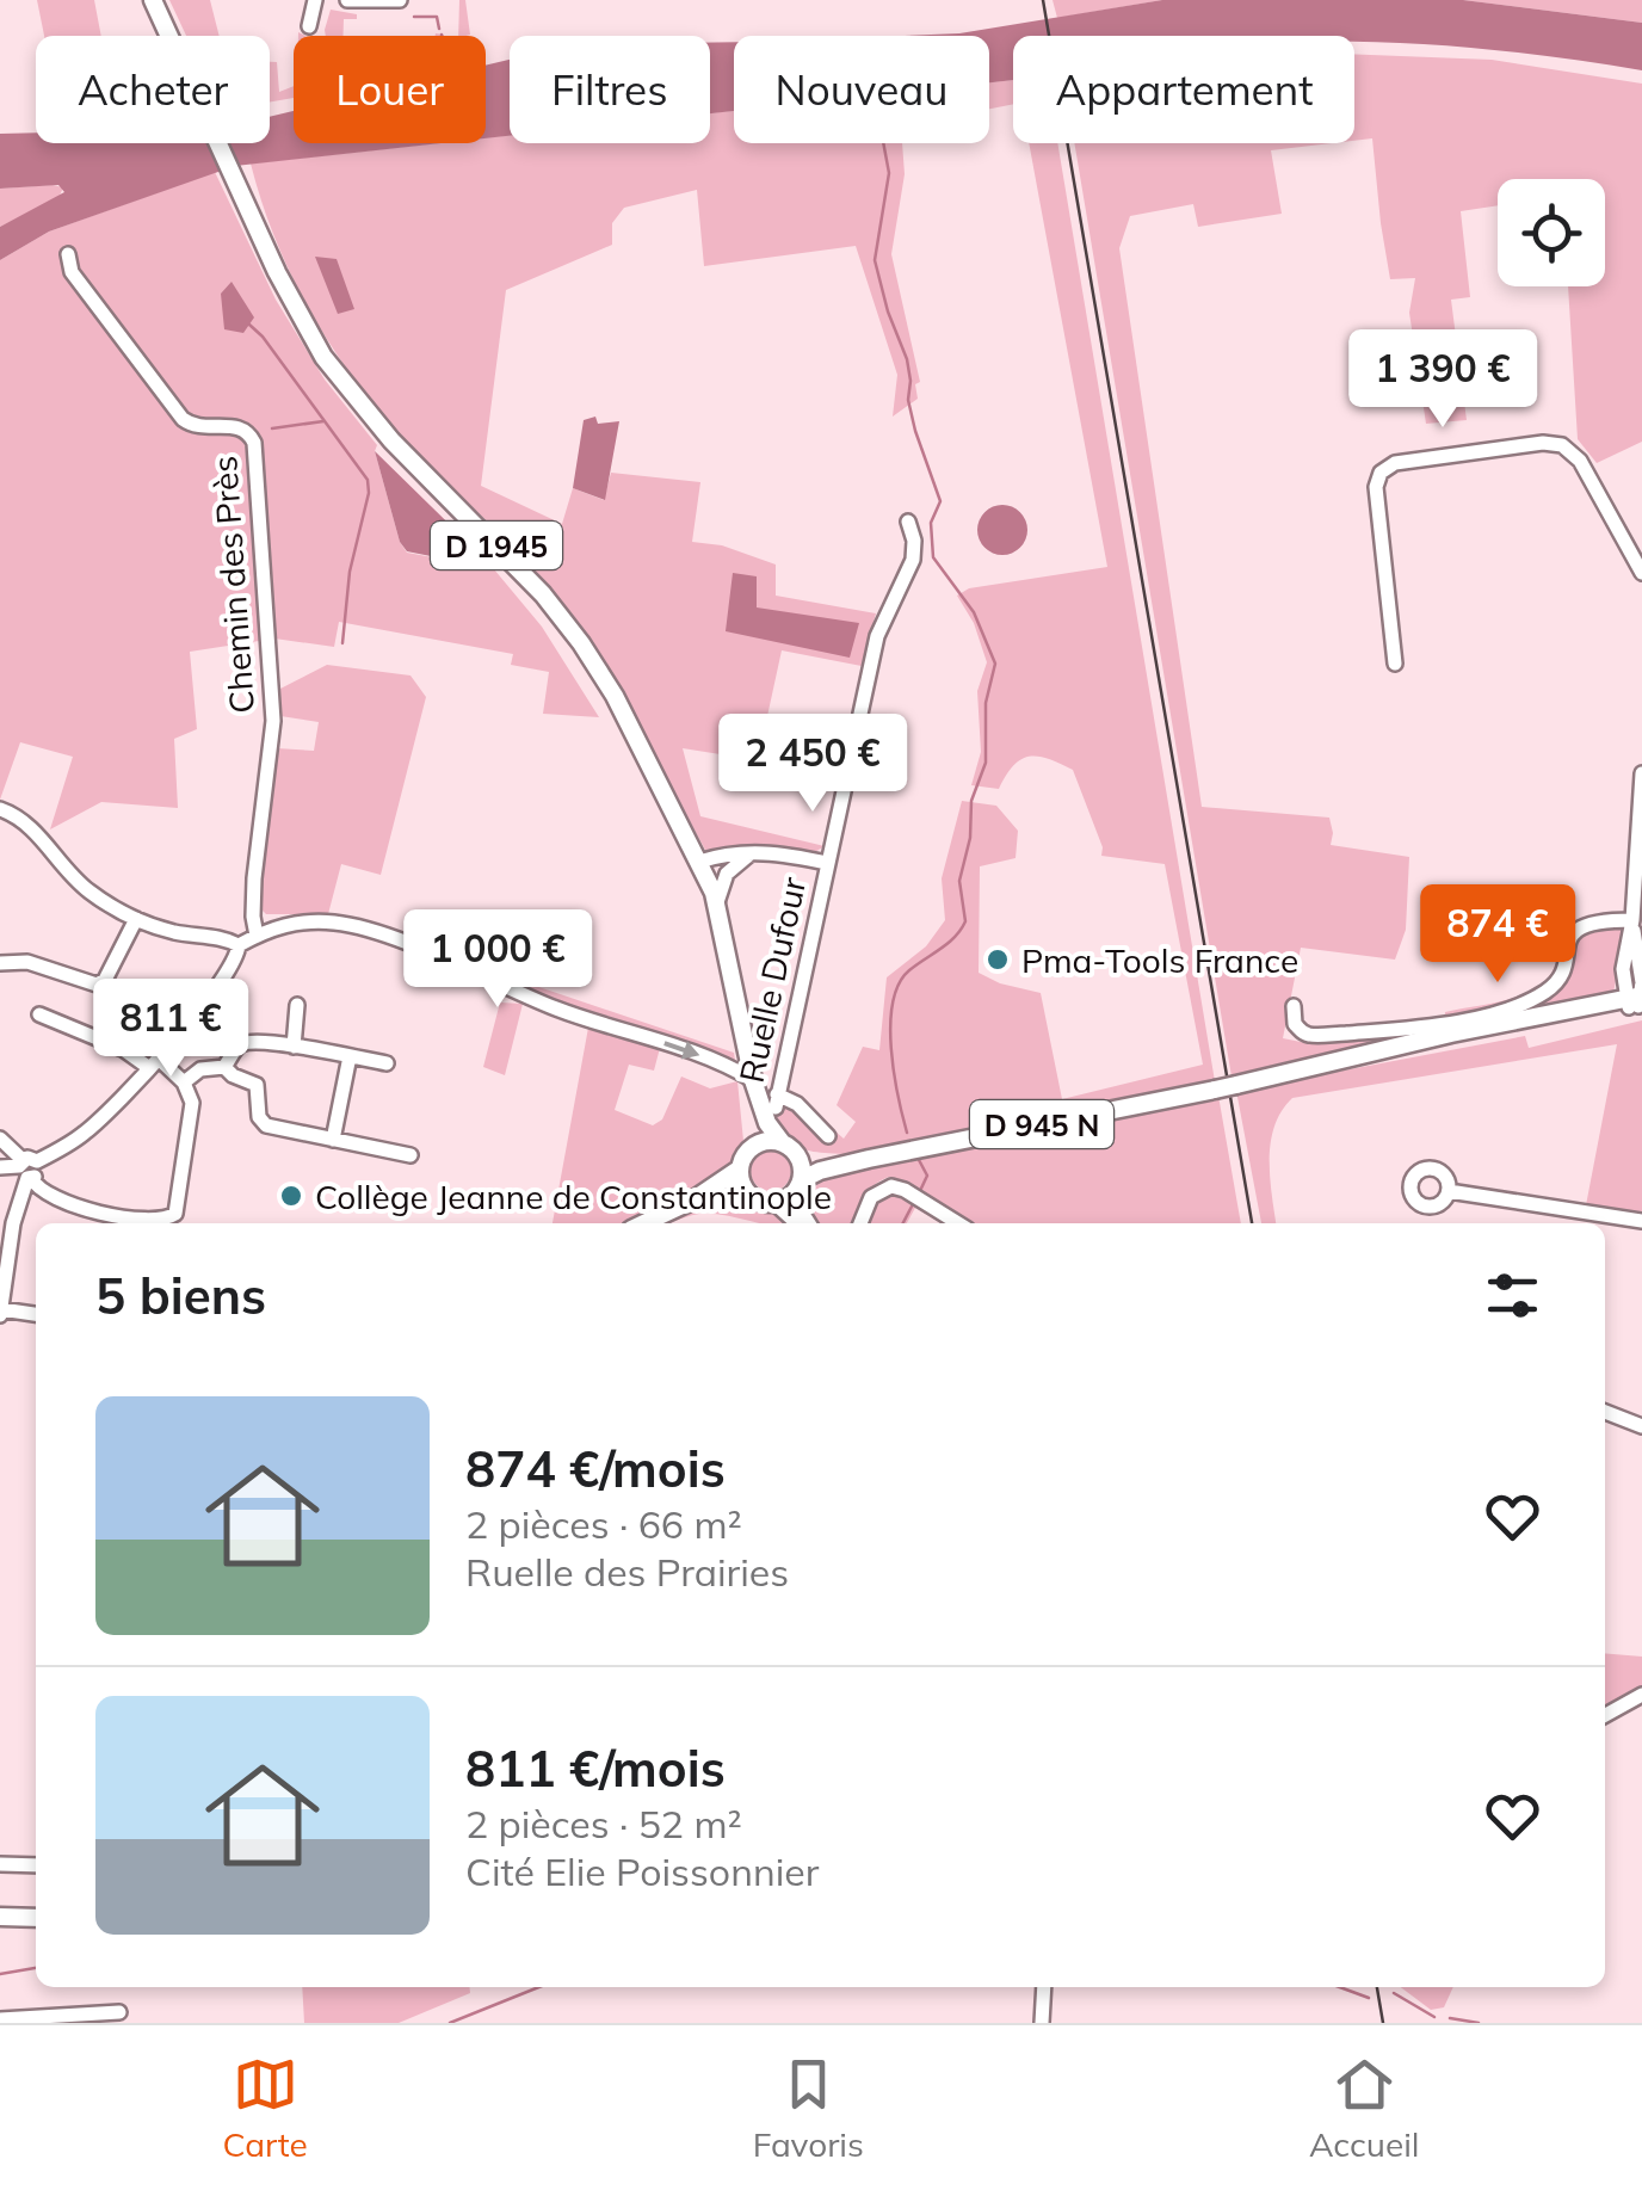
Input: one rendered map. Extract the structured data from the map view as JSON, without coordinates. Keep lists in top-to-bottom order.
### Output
{
  "streets": {
    "main road": ["D 1945", "D 945 N"],
    "street": ["Chemin des Près", "Ruelle Dufour"]
  },
  "crossings": [
    ["D 1945", "D 945 N"]
  ],
  "places": ["Pma-Tools France", "Collège Jeanne de Constantinople"],
  "page": {
    "chip": [
      "Acheter",
      "Louer",
      "Filtres",
      "Nouveau",
      "Appartement"
    ],
    "price": [
      "1 390 €",
      "2 450 €",
      "874 €",
      "1 000 €",
      "811 €"
    ],
    "heading": "5 biens",
    "list": [
      {
        "name": "874 €/mois",
        "note": "2 pièces · 66 m² · Ruelle des Prairies"
      },
      {
        "name": "811 €/mois",
        "note": "2 pièces · 52 m² · Cité Elie Poissonnier"
      }
    ],
    "tabs": ["Carte", "Favoris", "Accueil"]
  }
}
